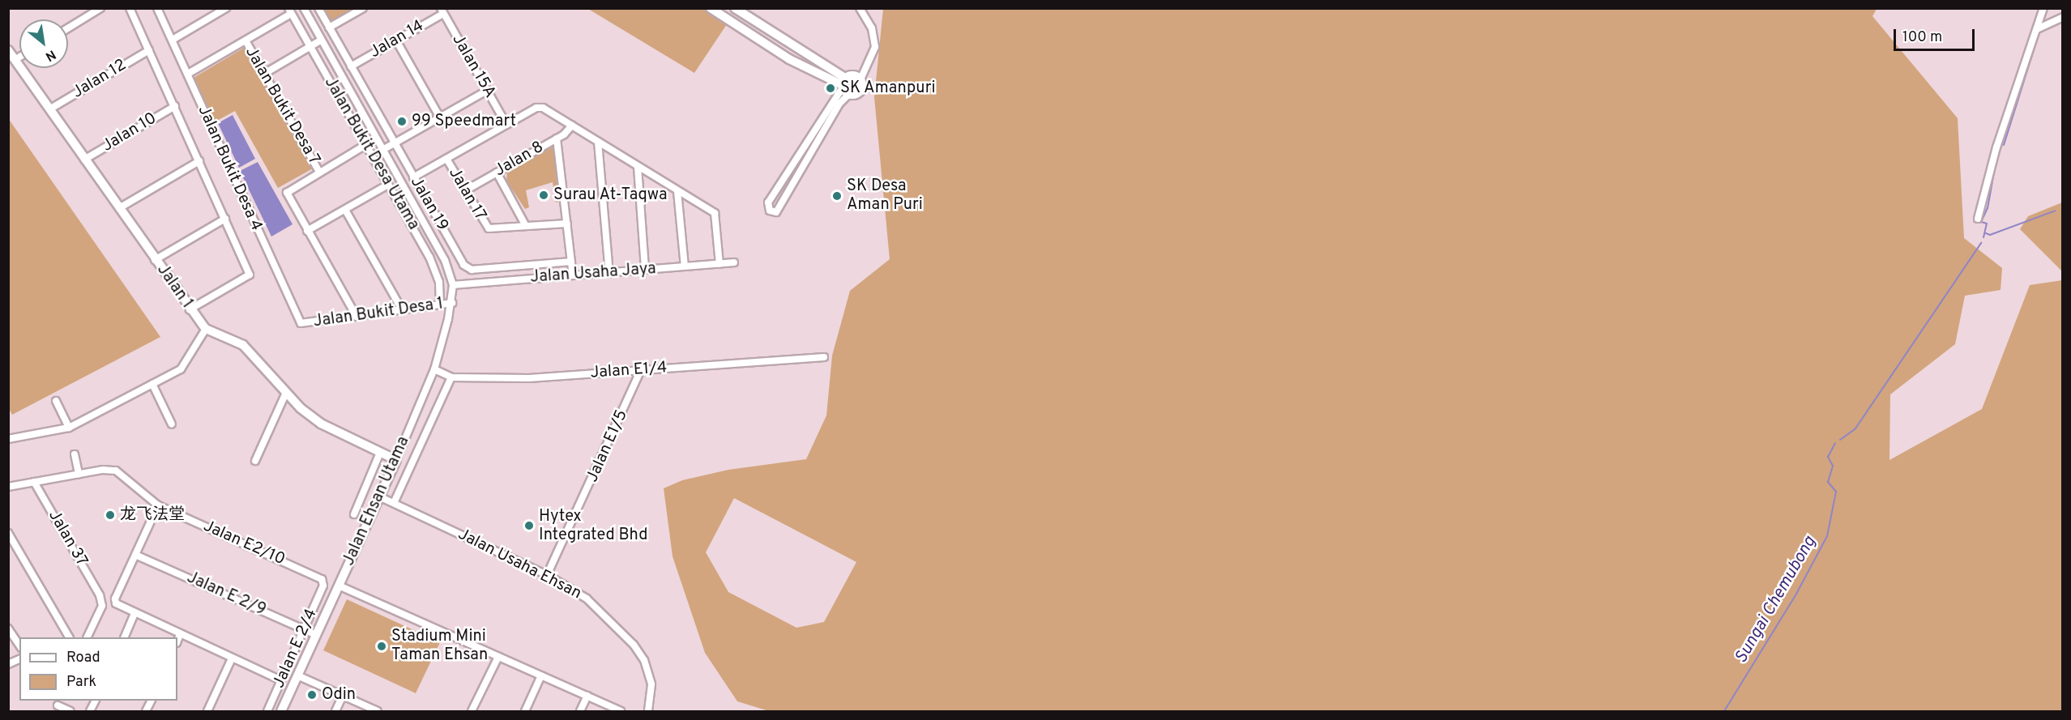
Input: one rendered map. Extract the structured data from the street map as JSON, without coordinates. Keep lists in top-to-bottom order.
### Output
{
  "streets": {
    "street": [
      "Jalan 14",
      "Jalan 15A",
      "Jalan 12",
      "Jalan Bukit Desa 7",
      "Jalan 10",
      "Jalan Bukit Desa Utama",
      "Jalan 8",
      "Jalan Bukit Desa 4",
      "Jalan 17",
      "Jalan 19",
      "Jalan Usaha Jaya",
      "Jalan 1",
      "Jalan Bukit Desa 1",
      "Jalan E1/4",
      "Jalan E1/5",
      "Jalan Ehsan Utama",
      "Jalan 37",
      "Jalan E2/10",
      "Jalan Usaha Ehsan",
      "Jalan E 2/9",
      "Jalan E 2/4"
    ]
  },
  "crossings": [
    ["Jalan 14", "Jalan 15A"],
    ["Jalan 14", "Jalan 19"],
    ["Jalan 12", "Jalan 1"],
    ["Jalan 10", "Jalan 1"],
    ["Jalan Bukit Desa Utama", "Jalan Usaha Jaya"],
    ["Jalan Bukit Desa Utama", "Jalan Bukit Desa 1"],
    ["Jalan Bukit Desa Utama", "Jalan Ehsan Utama"],
    ["Jalan 8", "Jalan 17"],
    ["Jalan Bukit Desa 4", "Jalan Bukit Desa 1"],
    ["Jalan Usaha Jaya", "Jalan Ehsan Utama"],
    ["Jalan 1", "Jalan Ehsan Utama"],
    ["Jalan Bukit Desa 1", "Jalan Ehsan Utama"],
    ["Jalan E1/4", "Jalan E1/5"],
    ["Jalan E1/4", "Jalan Ehsan Utama"],
    ["Jalan E1/5", "Jalan Usaha Ehsan"],
    ["Jalan Ehsan Utama", "Jalan Usaha Ehsan"],
    ["Jalan Ehsan Utama", "Jalan E 2/9"],
    ["Jalan 37", "Jalan E2/10"],
    ["Jalan E2/10", "Jalan E 2/4"],
    ["Jalan E 2/9", "Jalan E 2/4"]
  ],
  "water": ["Sungai Chemubong"],
  "places": [
    "SK Amanpuri",
    "99 Speedmart",
    "Surau At-Taqwa",
    "SK Desa Aman Puri",
    "龙飞法堂",
    "Hytex Integrated Bhd",
    "Stadium Mini Taman Ehsan",
    "Odin"
  ],
  "legend": ["Road", "Park"],
  "scale_bar": "100 m",
  "north": "bottom right"
}
